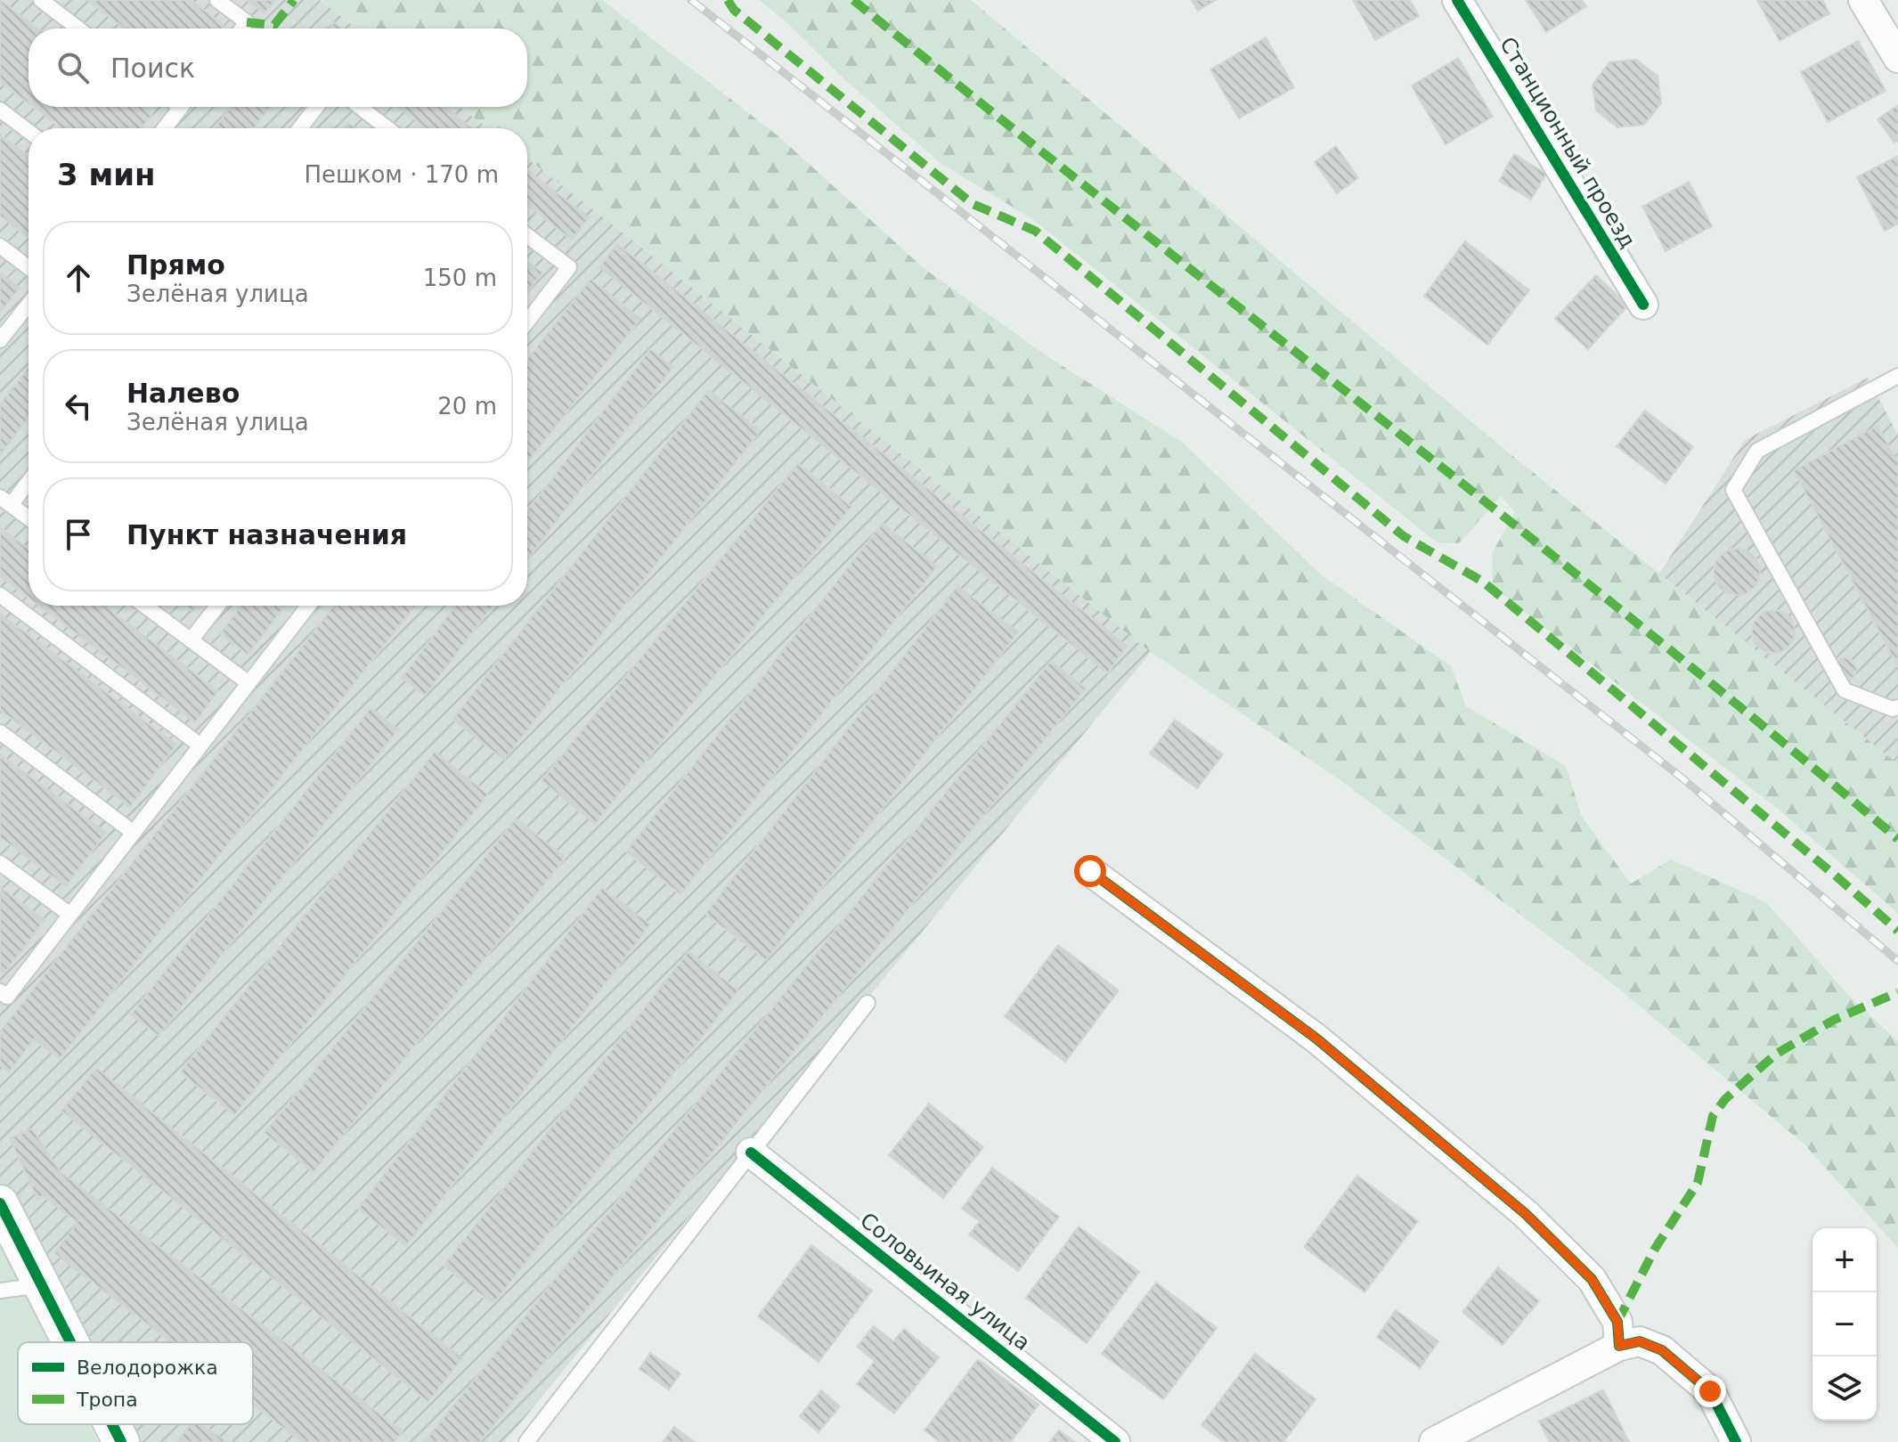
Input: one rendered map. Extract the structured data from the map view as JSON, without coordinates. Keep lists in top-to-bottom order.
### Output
{
  "streets": {
    "street": ["Станционный проезд", "Соловьиная улица"]
  },
  "legend": ["Велодорожка", "Тропа"],
  "page": {
    "search": "Поиск",
    "heading": ["3 мин", "Пешком · 170 m"],
    "list": [
      ["Прямо", "Зелёная улица", "150 m"],
      ["Налево", "Зелёная улица", "20 m"],
      "Пункт назначения"
    ],
    "map_buttons": ["+", "−"]
  }
}
